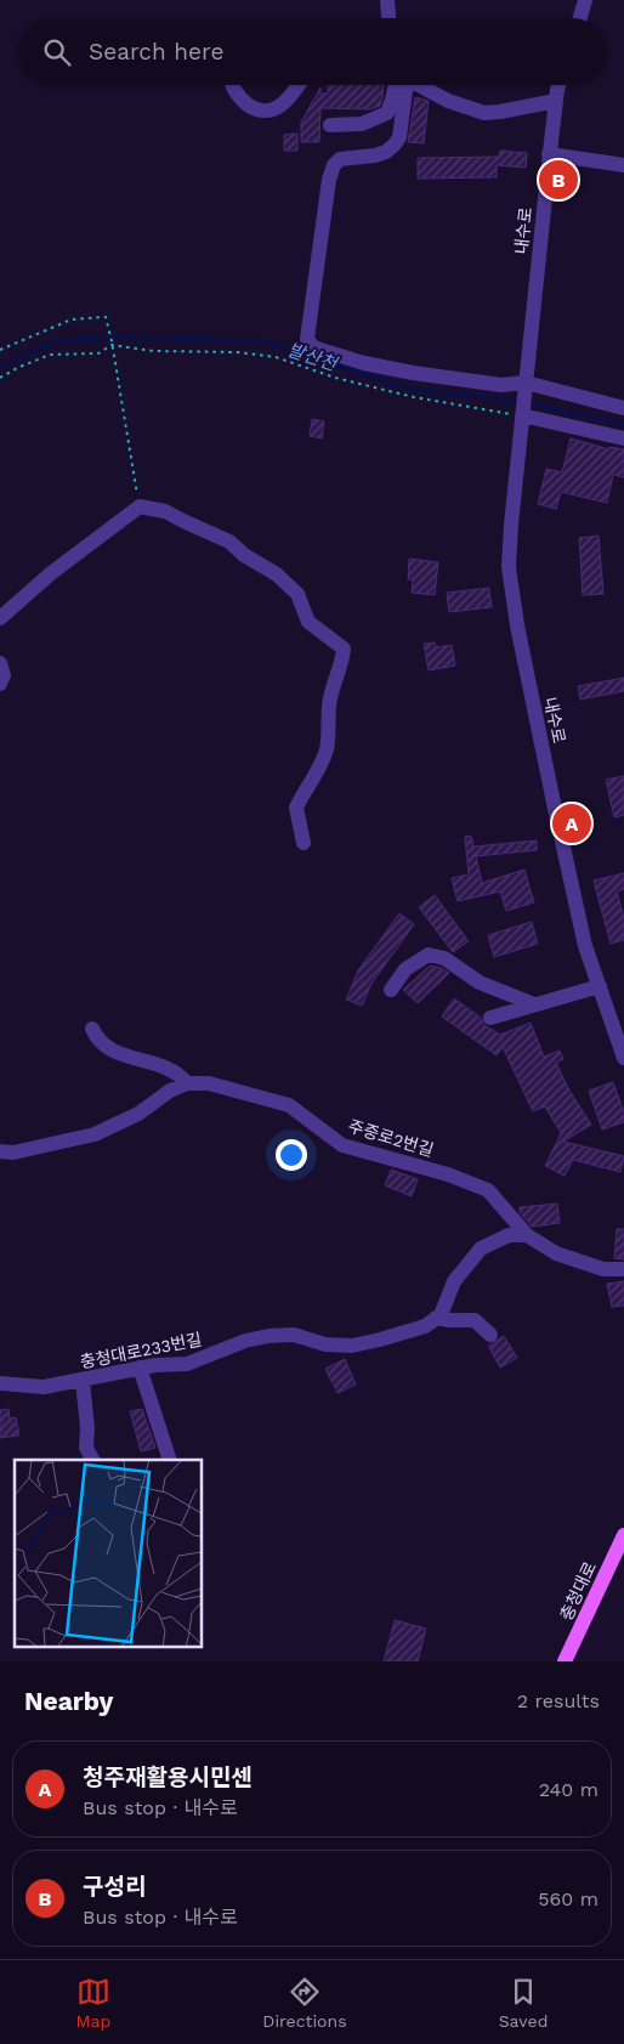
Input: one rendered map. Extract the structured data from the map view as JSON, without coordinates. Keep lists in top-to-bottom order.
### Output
{
  "streets": {
    "main road": ["충청대로"],
    "street": ["내수로", "주중로2번길", "충청대로233번길"]
  },
  "water": ["발산천"],
  "page": {
    "search": "Search here",
    "pins": ["B", "A"],
    "heading": ["Nearby", "2 results"],
    "list": [
      {
        "mark": "A",
        "name": "청주재활용시민센",
        "note": "Bus stop · 내수로",
        "value": "240 m"
      },
      {
        "mark": "B",
        "name": "구성리",
        "note": "Bus stop · 내수로",
        "value": "560 m"
      }
    ],
    "nav": ["Map", "Directions", "Saved"]
  }
}
